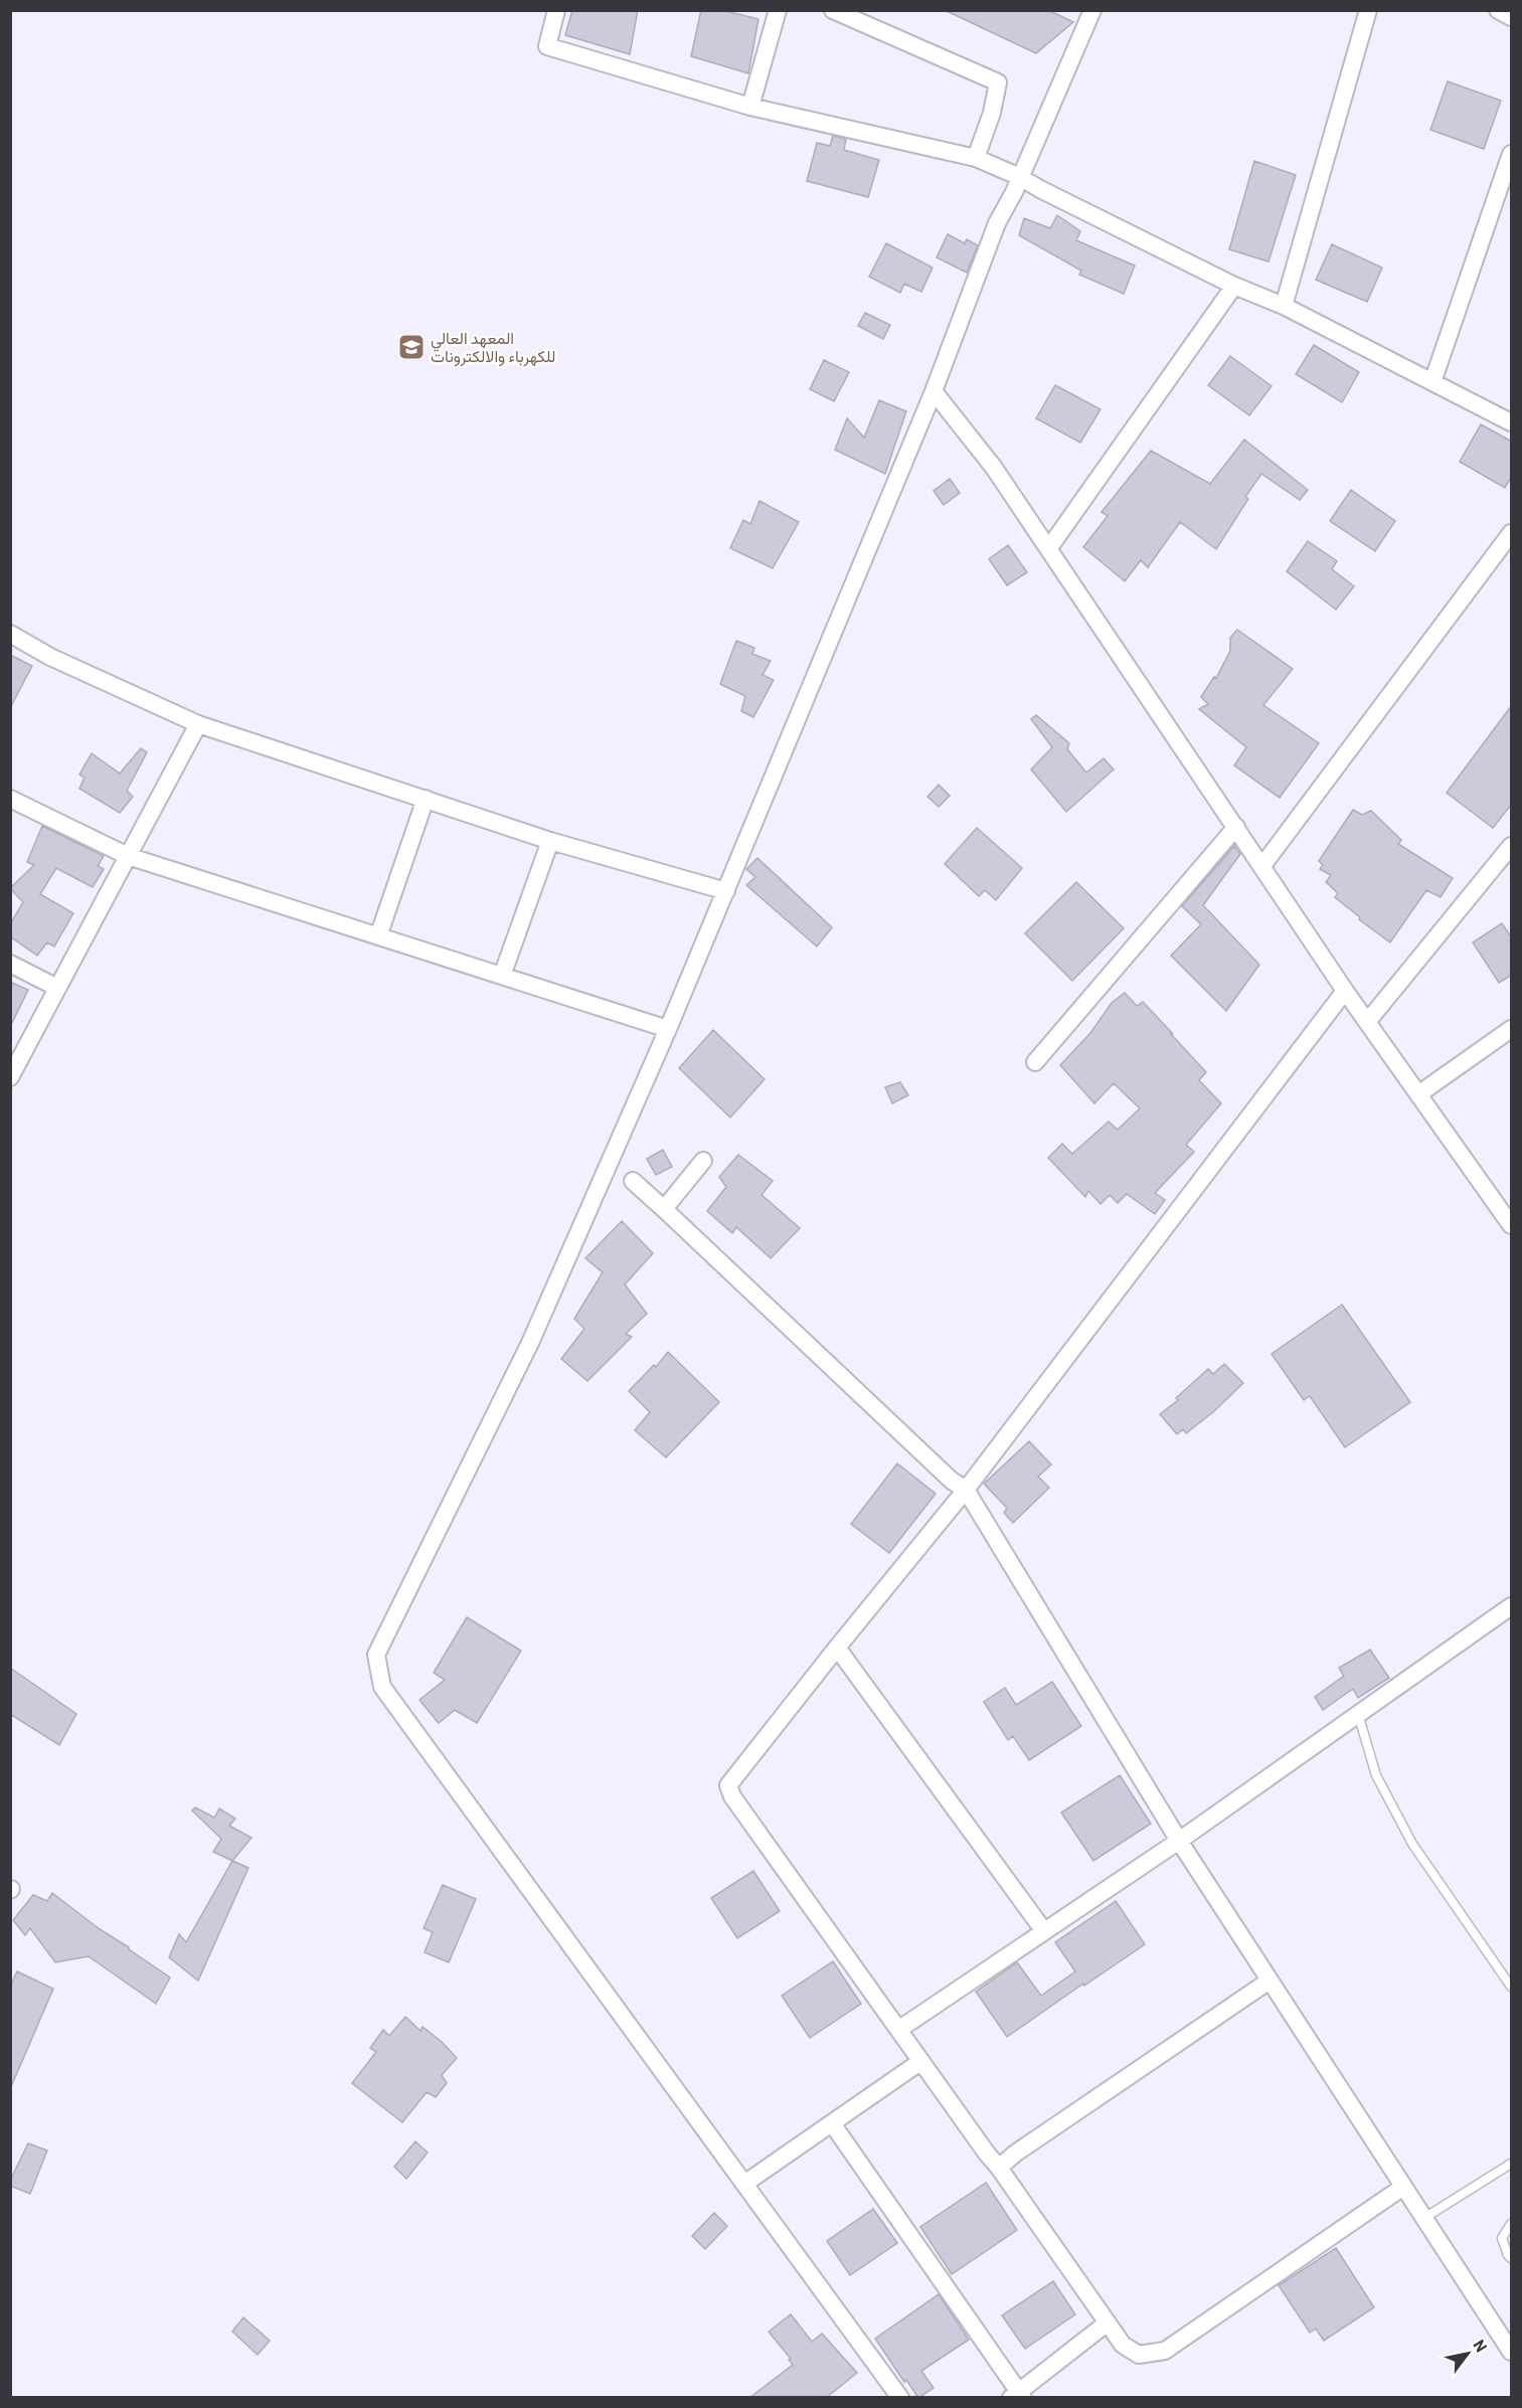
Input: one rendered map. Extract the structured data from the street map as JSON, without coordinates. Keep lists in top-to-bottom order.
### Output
{
  "places": {
    "school or university": ["المعهد العالي للكهرباء والالكترونات"]
  },
  "north": "top right"
}
